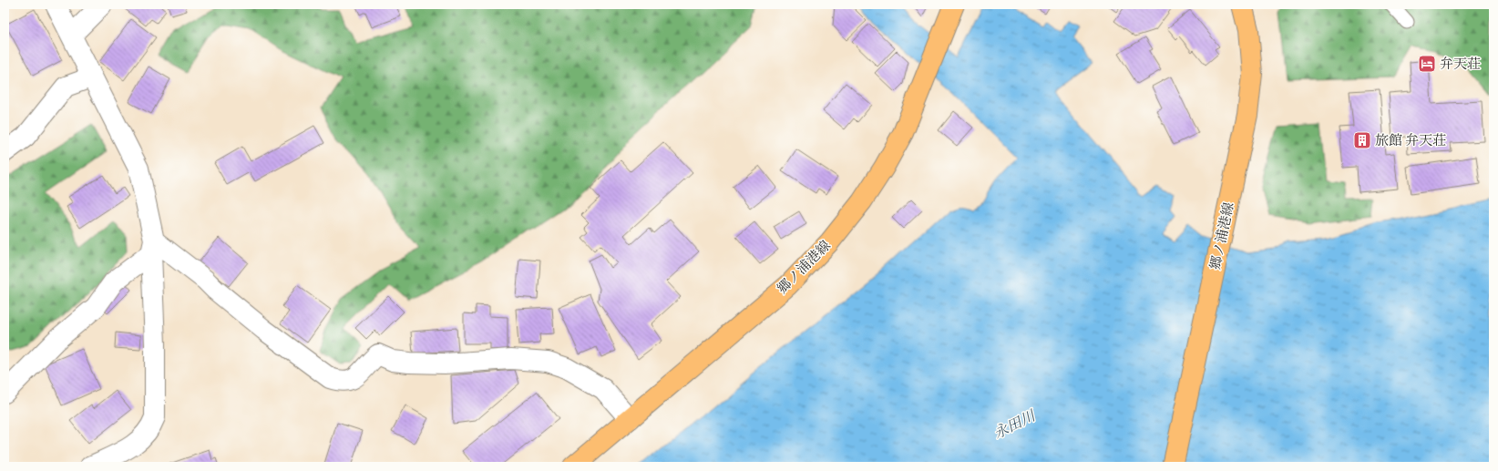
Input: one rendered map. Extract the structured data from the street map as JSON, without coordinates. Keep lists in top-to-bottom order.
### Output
{
  "streets": {
    "main road": ["郷ノ浦港線"]
  },
  "water": ["永田川"],
  "places": {
    "hotel": ["弁天荘"],
    "building": ["旅館 弁天荘"]
  }
}
